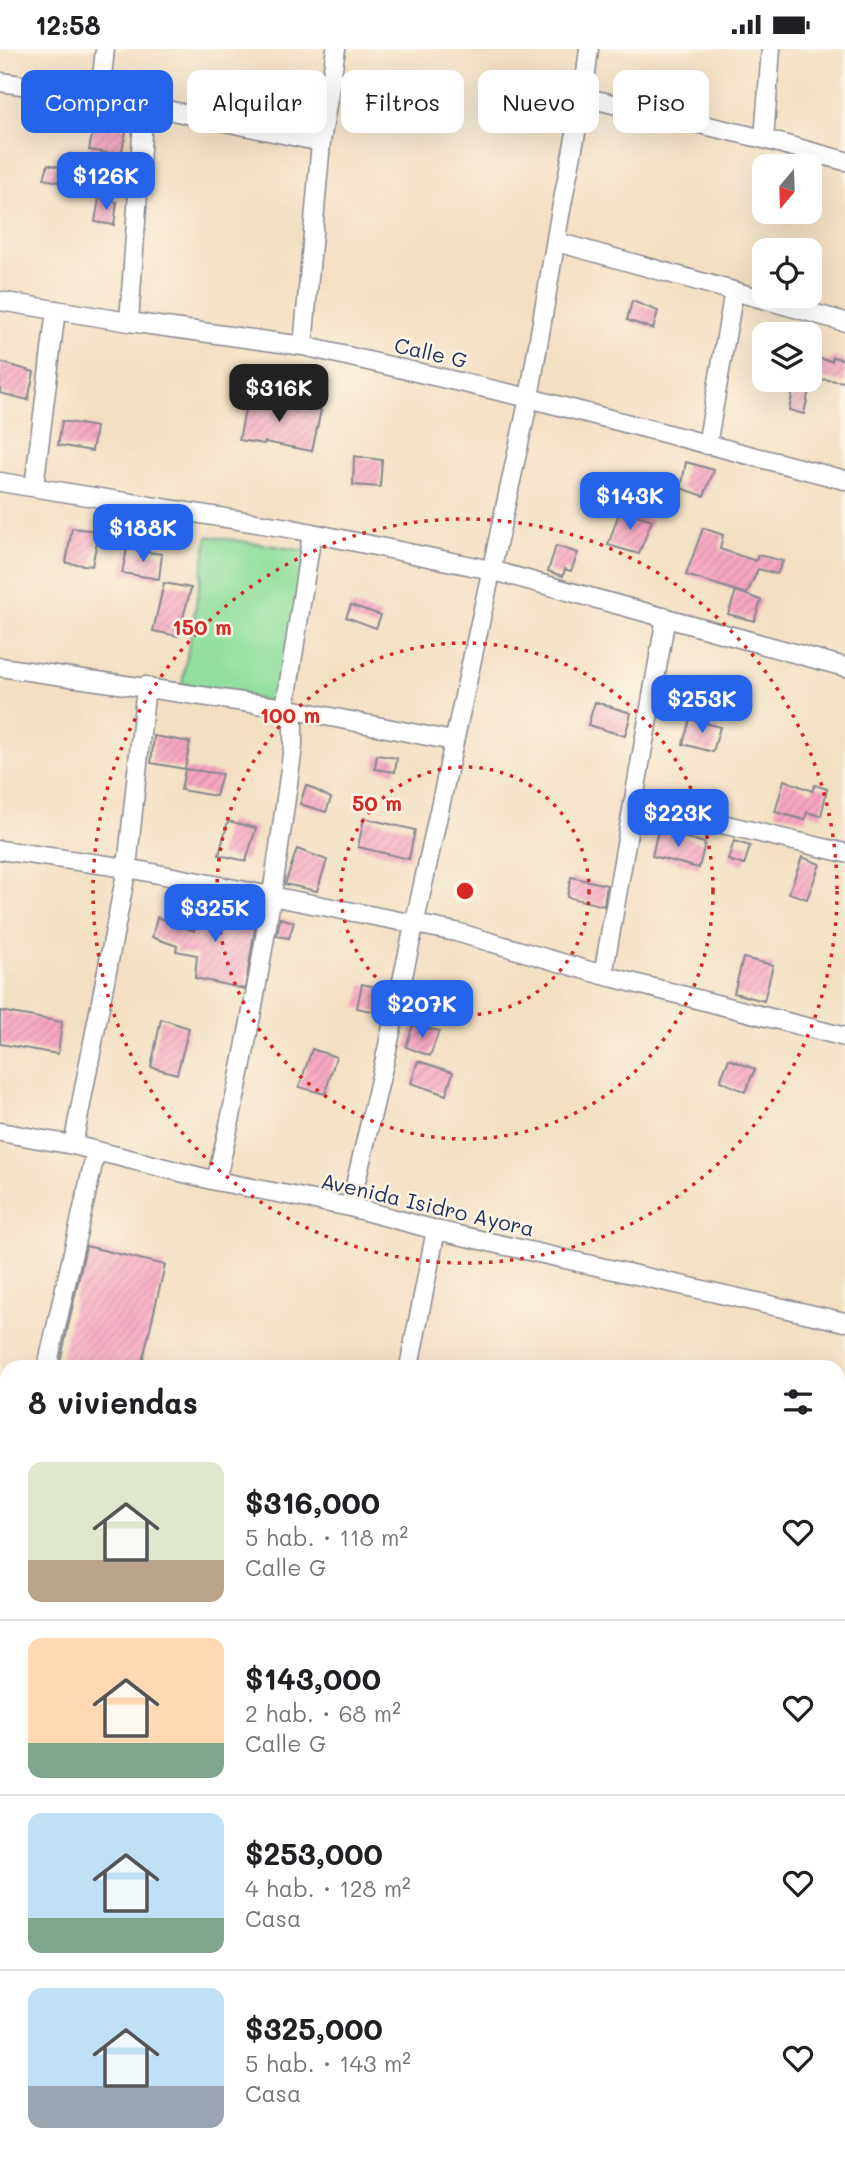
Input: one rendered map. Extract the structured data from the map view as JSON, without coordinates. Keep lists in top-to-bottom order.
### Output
{
  "streets": {
    "street": ["Calle G", "Avenida Isidro Ayora"]
  },
  "north": "bottom",
  "page": {
    "status": "12:58",
    "chip": [
      "Comprar",
      "Alquilar",
      "Filtros",
      "Nuevo",
      "Piso"
    ],
    "price": [
      "$126K",
      "$316K",
      "$143K",
      "$188K",
      "$253K",
      "$223K",
      "$325K",
      "$207K"
    ],
    "heading": "8 viviendas",
    "list": [
      {
        "name": "$316,000",
        "note": "5 hab. · 118 m² · Calle G"
      },
      {
        "name": "$143,000",
        "note": "2 hab. · 68 m² · Calle G"
      },
      {
        "name": "$253,000",
        "note": "4 hab. · 128 m² · Casa"
      },
      {
        "name": "$325,000",
        "note": "5 hab. · 143 m² · Casa"
      }
    ]
  },
  "rings": ["150 m", "100 m", "50 m"]
}
